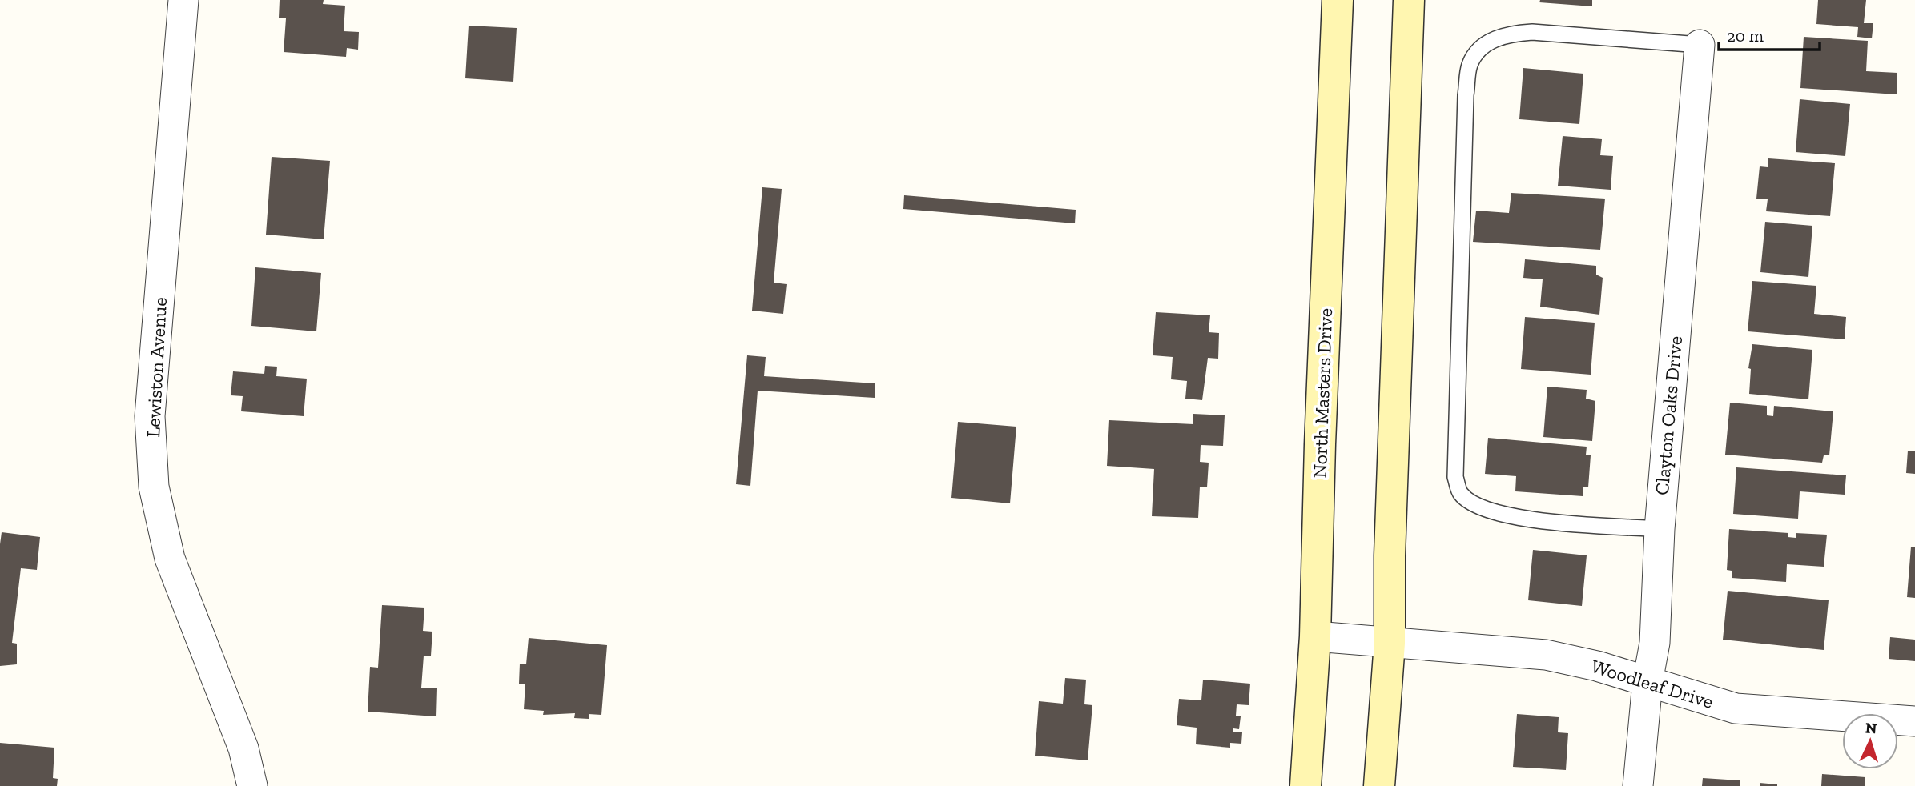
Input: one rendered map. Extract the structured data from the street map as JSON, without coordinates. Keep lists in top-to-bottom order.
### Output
{
  "streets": {
    "main road": ["North Masters Drive"],
    "street": ["Lewiston Avenue", "Clayton Oaks Drive", "Woodleaf Drive"]
  },
  "crossings": [
    ["North Masters Drive", "Woodleaf Drive"],
    ["Clayton Oaks Drive", "Woodleaf Drive"]
  ],
  "scale_bar": "20 m",
  "north": "top"
}
